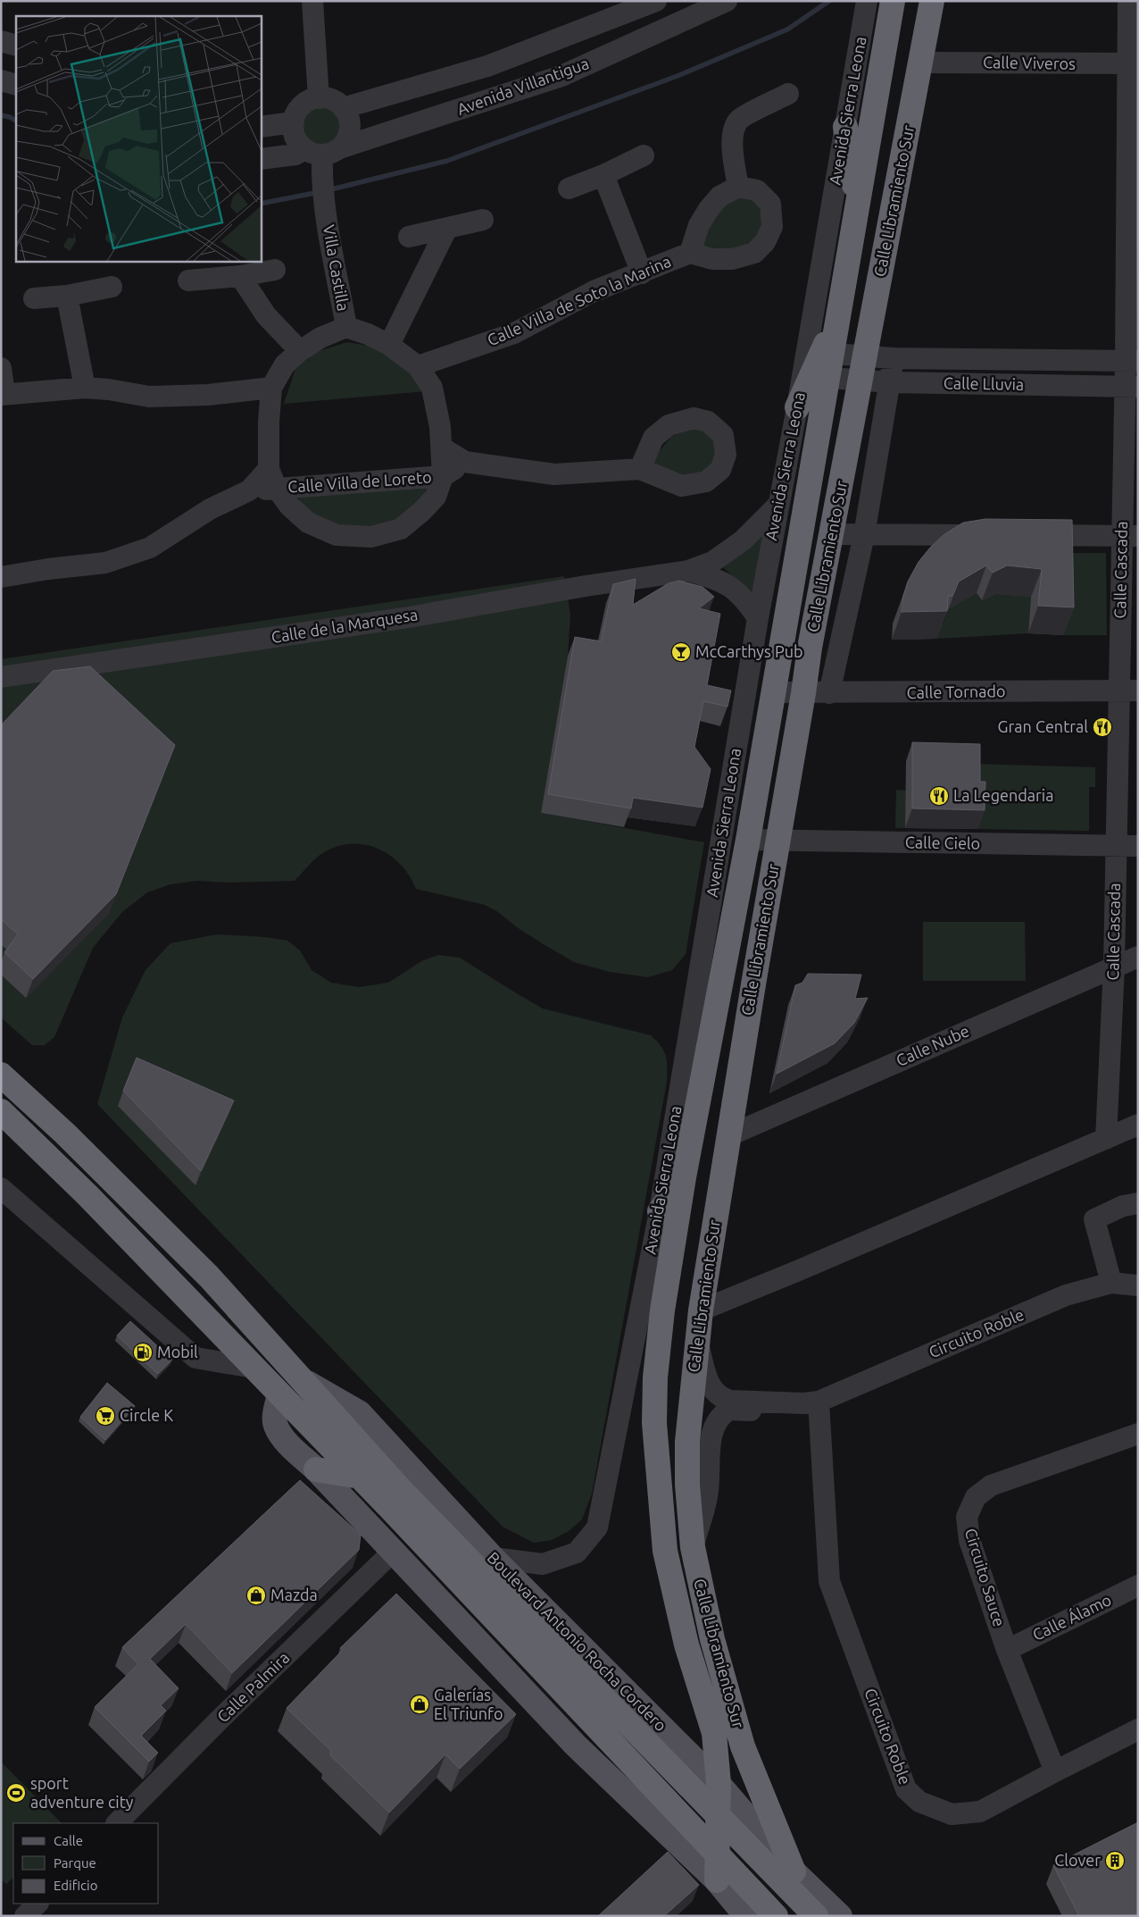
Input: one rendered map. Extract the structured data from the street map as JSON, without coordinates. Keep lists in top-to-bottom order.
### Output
{
  "streets": {
    "highway": ["Calle Libramiento Sur"],
    "main road": ["Boulevard Antonio Rocha Cordero"],
    "street": [
      "Calle Viveros",
      "Avenida Villantigua",
      "Avenida Sierra Leona",
      "Villa Castilla",
      "Calle Villa de Soto la Marina",
      "Calle Lluvia",
      "Calle Villa de Loreto",
      "Calle Cascada",
      "Calle de la Marquesa",
      "Calle Tornado",
      "Calle Cielo",
      "Calle Nube",
      "Circuito Roble",
      "Circuito Sauce",
      "Calle Álamo",
      "Calle Palmira"
    ]
  },
  "crossings": [
    ["Calle Viveros", "Calle Libramiento Sur"],
    ["Calle Viveros", "Calle Cascada"],
    ["Avenida Villantigua", "Villa Castilla"],
    ["Avenida Sierra Leona", "Calle de la Marquesa"],
    ["Avenida Sierra Leona", "Boulevard Antonio Rocha Cordero"],
    ["Calle Libramiento Sur", "Calle Lluvia"],
    ["Calle Libramiento Sur", "Calle Tornado"],
    ["Calle Libramiento Sur", "Calle Cielo"],
    ["Calle Libramiento Sur", "Calle Nube"],
    ["Calle Libramiento Sur", "Circuito Roble"],
    ["Calle Libramiento Sur", "Boulevard Antonio Rocha Cordero"],
    ["Calle Lluvia", "Calle Cascada"],
    ["Calle Cascada", "Calle Tornado"],
    ["Calle Cascada", "Calle Cielo"],
    ["Calle Cascada", "Calle Nube"],
    ["Circuito Roble", "Circuito Sauce"],
    ["Circuito Sauce", "Calle Álamo"]
  ],
  "places": {
    "bar": ["McCarthys Pub"],
    "restaurant": ["Gran Central", "La Legendaria"],
    "fuel station": ["Mobil"],
    "supermarket": ["Circle K"],
    "shop": ["Mazda", "Galerías El Triunfo"],
    "sports": ["sport adventure city"],
    "building": ["Clover"]
  },
  "legend": ["Calle", "Parque", "Edificio"]
}
